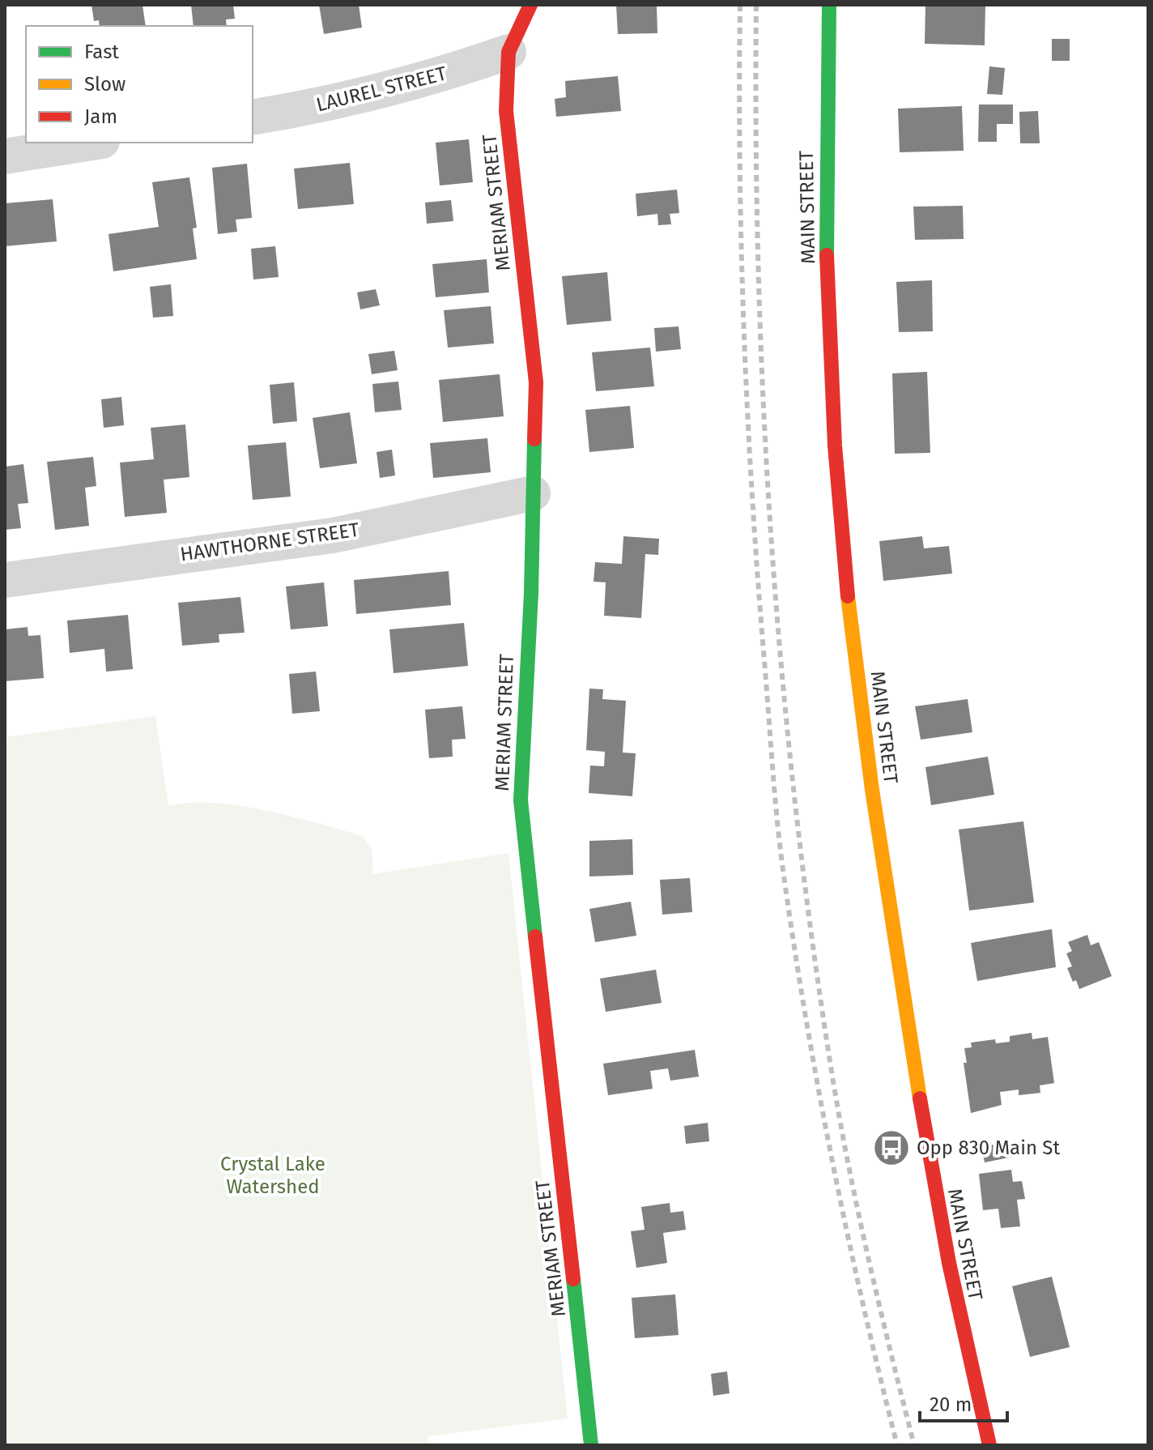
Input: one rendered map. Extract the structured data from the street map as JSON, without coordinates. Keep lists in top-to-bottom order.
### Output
{
  "streets": {
    "street": [
      "LAUREL STREET",
      "MERIAM STREET",
      "MAIN STREET",
      "HAWTHORNE STREET"
    ]
  },
  "crossings": [
    ["LAUREL STREET", "MERIAM STREET"],
    ["MERIAM STREET", "HAWTHORNE STREET"]
  ],
  "parks": ["Crystal Lake Watershed"],
  "places": {
    "bus stop": ["Opp 830 Main St"]
  },
  "legend": ["Fast", "Slow", "Jam"],
  "scale_bar": "20 m"
}
